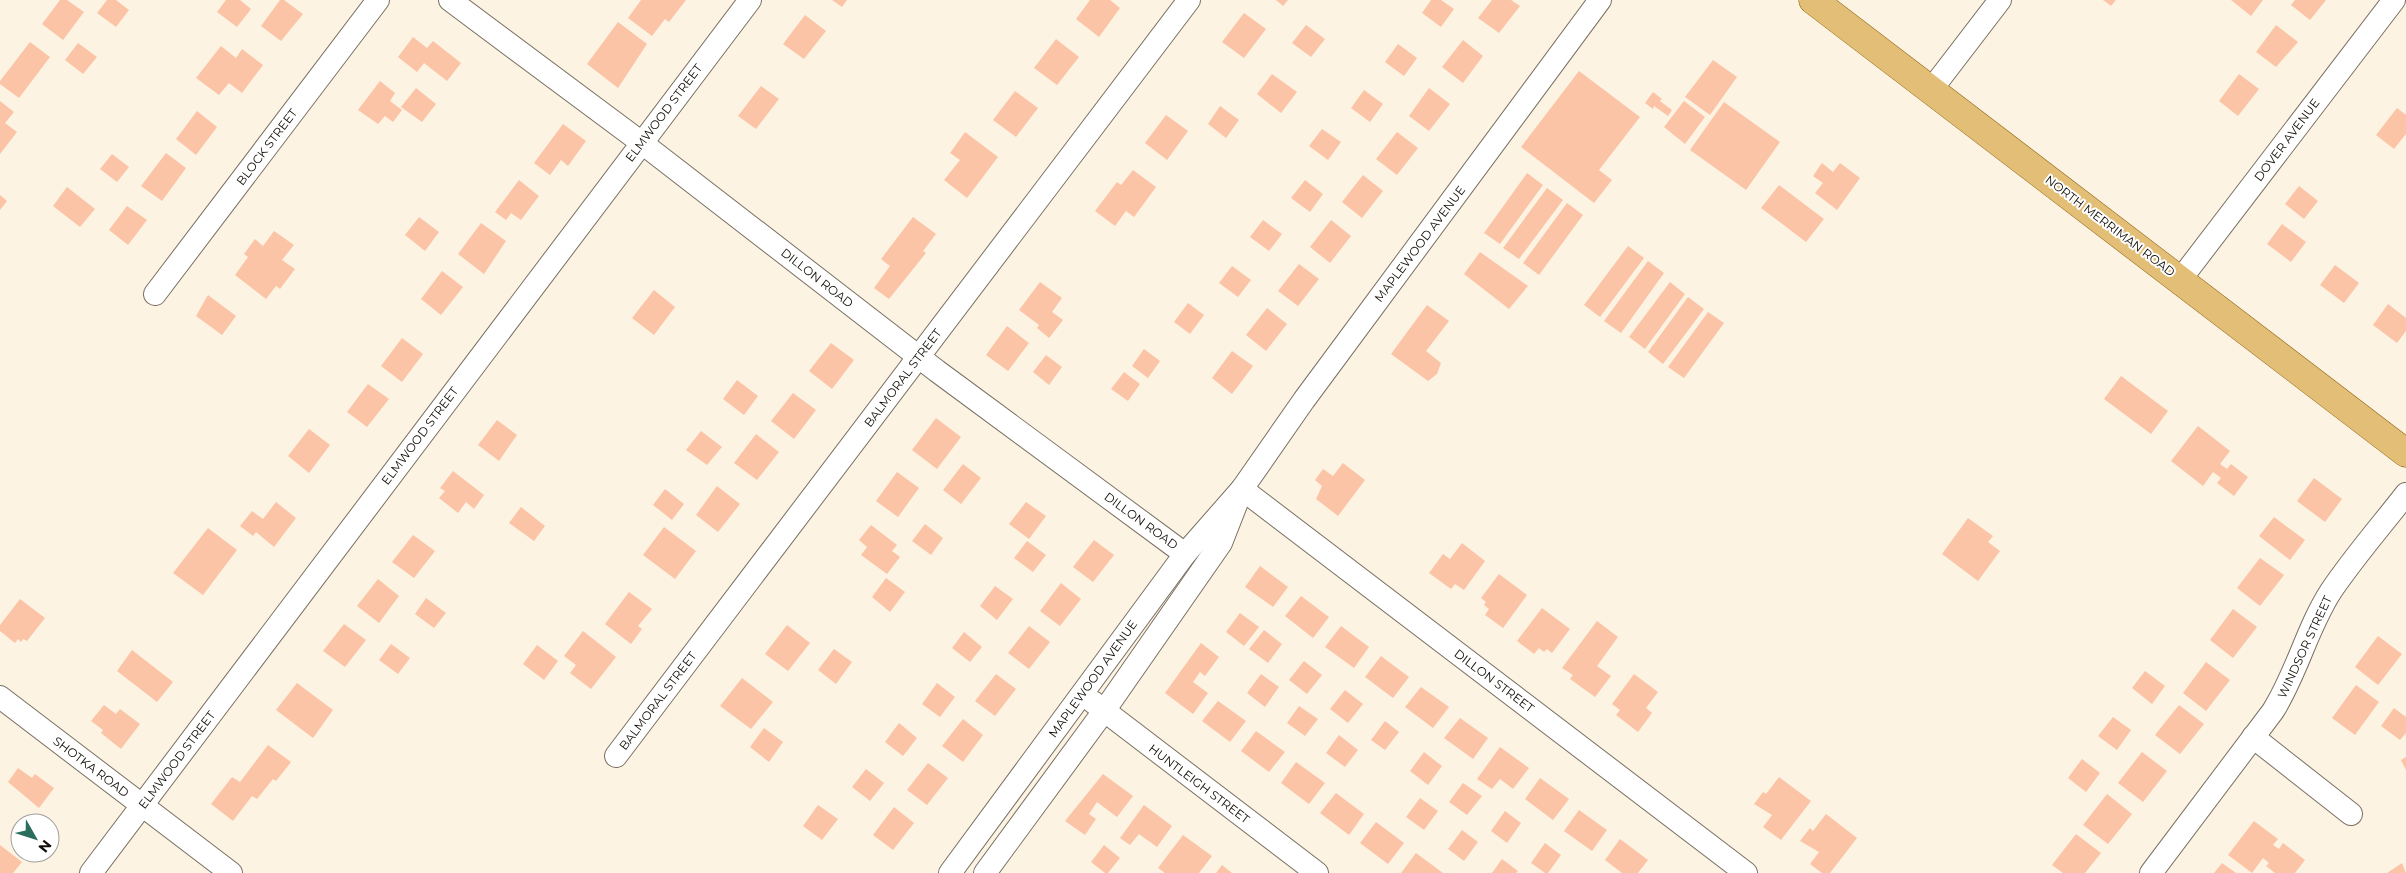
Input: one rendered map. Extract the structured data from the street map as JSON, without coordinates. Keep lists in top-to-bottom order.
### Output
{
  "streets": {
    "main road": ["NORTH MERRIMAN ROAD"],
    "street": [
      "ELMWOOD STREET",
      "DOVER AVENUE",
      "BLOCK STREET",
      "MAPLEWOOD AVENUE",
      "DILLON ROAD",
      "BALMORAL STREET",
      "WINDSOR STREET",
      "DILLON STREET",
      "SHOTKA ROAD",
      "HUNTLEIGH STREET"
    ]
  },
  "crossings": [
    ["ELMWOOD STREET", "DILLON ROAD"],
    ["ELMWOOD STREET", "SHOTKA ROAD"],
    ["DOVER AVENUE", "NORTH MERRIMAN ROAD"],
    ["MAPLEWOOD AVENUE", "DILLON ROAD"],
    ["MAPLEWOOD AVENUE", "DILLON STREET"],
    ["MAPLEWOOD AVENUE", "HUNTLEIGH STREET"],
    ["DILLON ROAD", "BALMORAL STREET"]
  ],
  "north": "bottom right"
}
